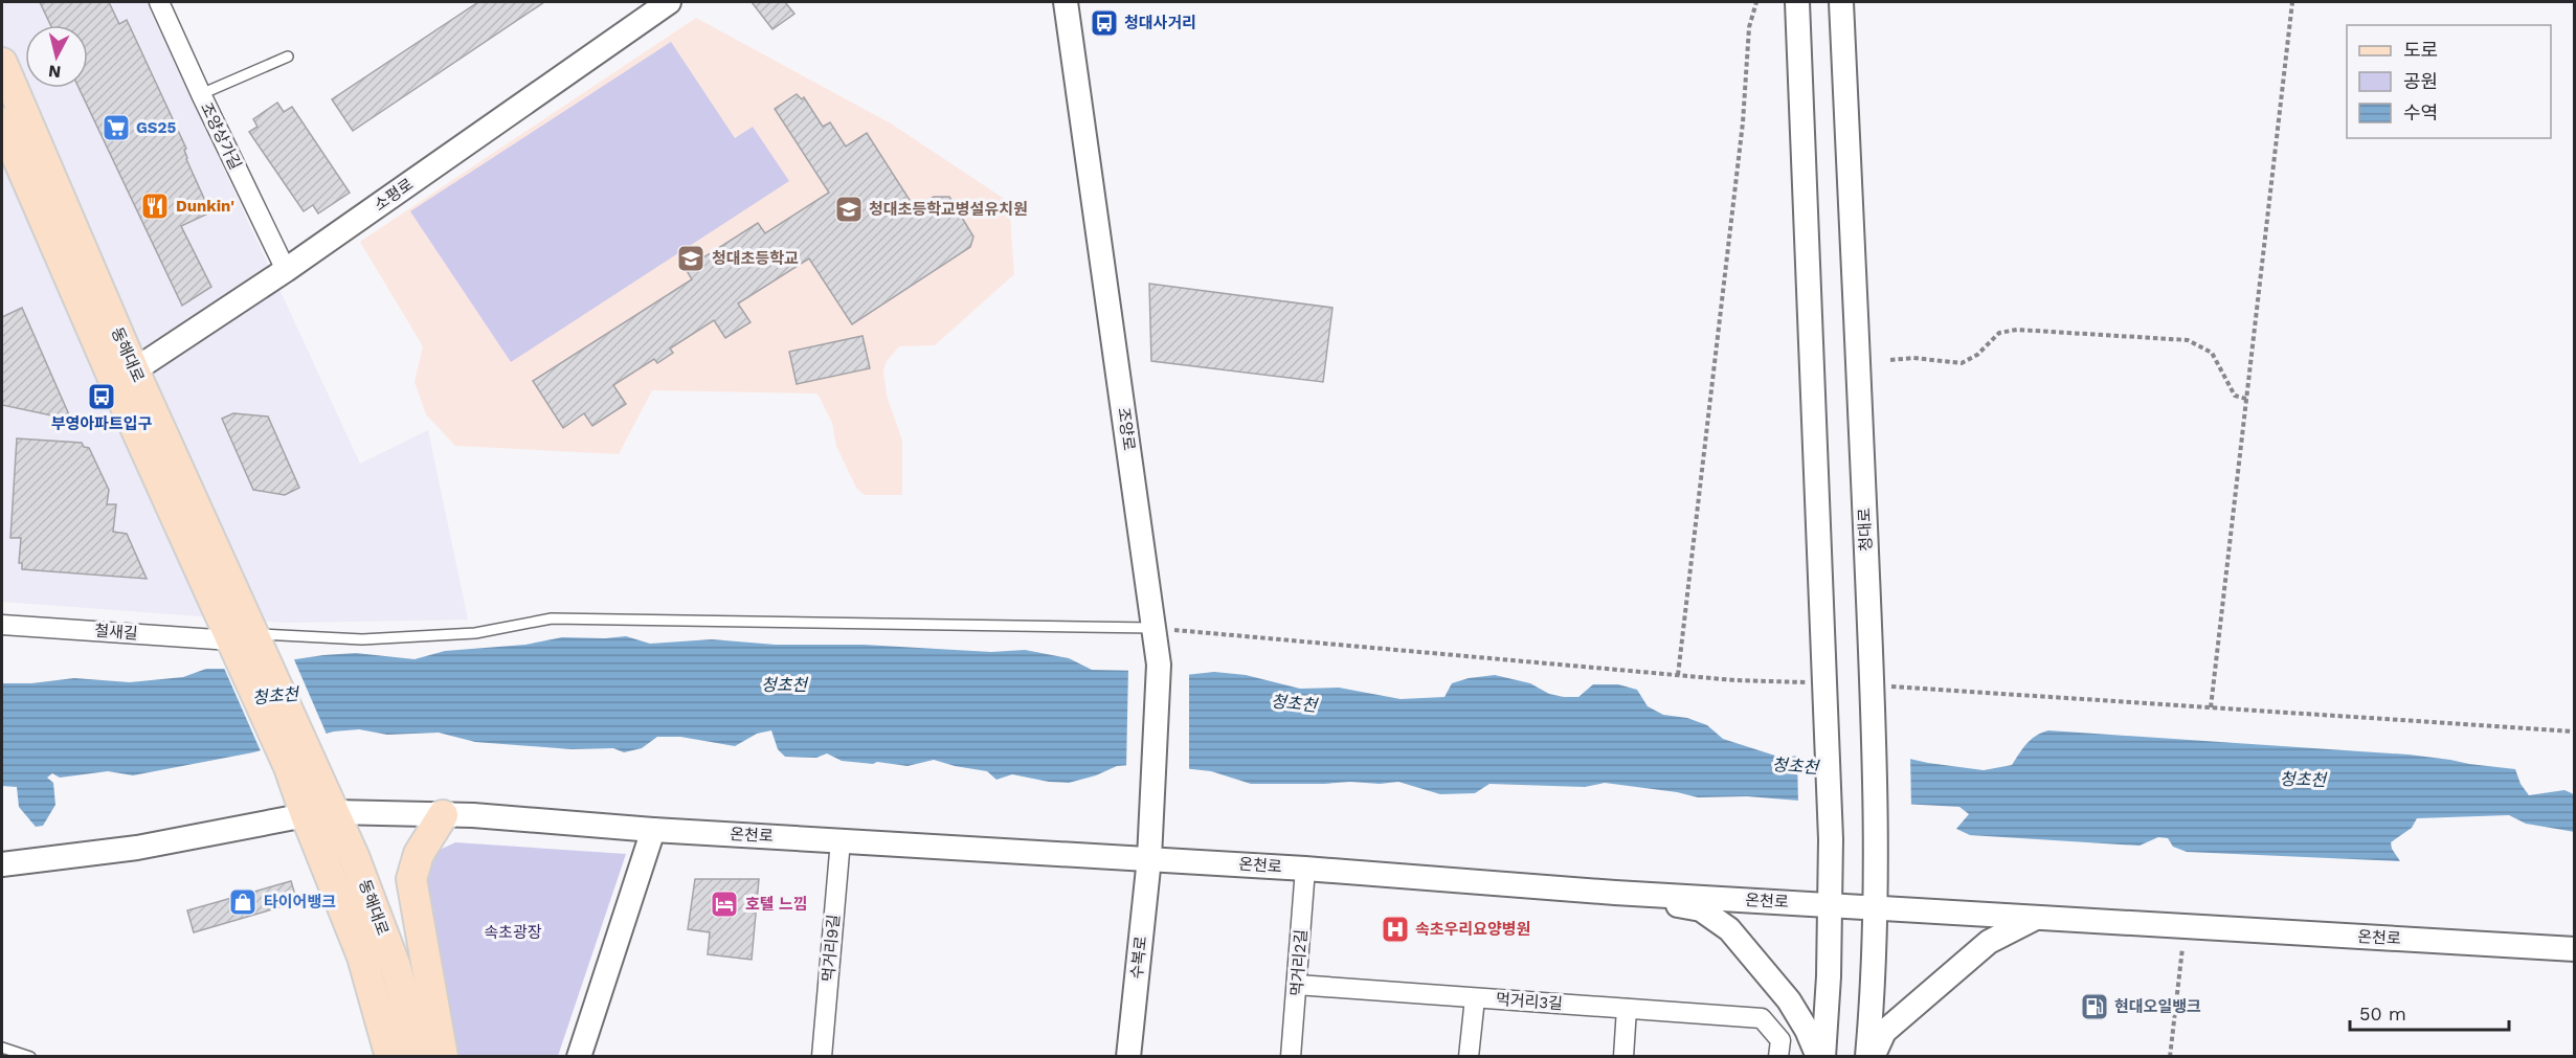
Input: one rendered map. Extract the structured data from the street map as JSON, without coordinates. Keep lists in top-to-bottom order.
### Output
{
  "streets": {
    "main road": ["동해대로"],
    "street": [
      "조양상가길",
      "소평로",
      "조양로",
      "청대로",
      "철새길",
      "온천로",
      "먹거리9길",
      "수복로",
      "먹거리2길",
      "먹거리3길"
    ]
  },
  "crossings": [
    ["조양상가길", "소평로"],
    ["소평로", "동해대로"],
    ["동해대로", "철새길"],
    ["동해대로", "온천로"],
    ["조양로", "온천로"],
    ["조양로", "수복로"],
    ["청대로", "온천로"],
    ["온천로", "먹거리9길"],
    ["온천로", "수복로"],
    ["온천로", "먹거리2길"],
    ["먹거리2길", "먹거리3길"]
  ],
  "water": ["청초천"],
  "parks": ["속초광장"],
  "places": {
    "bus stop": ["청대사거리", "부영아파트입구"],
    "supermarket": ["GS25"],
    "restaurant": ["Dunkin'"],
    "school or university": ["청대초등학교병설유치원", "청대초등학교"],
    "shop": ["타이어뱅크"],
    "hotel": ["호텔 느낌"],
    "hospital": ["속초우리요양병원"],
    "fuel station": ["현대오일뱅크"]
  },
  "legend": ["도로", "공원", "수역"],
  "scale_bar": "50 m",
  "north": "bottom"
}
